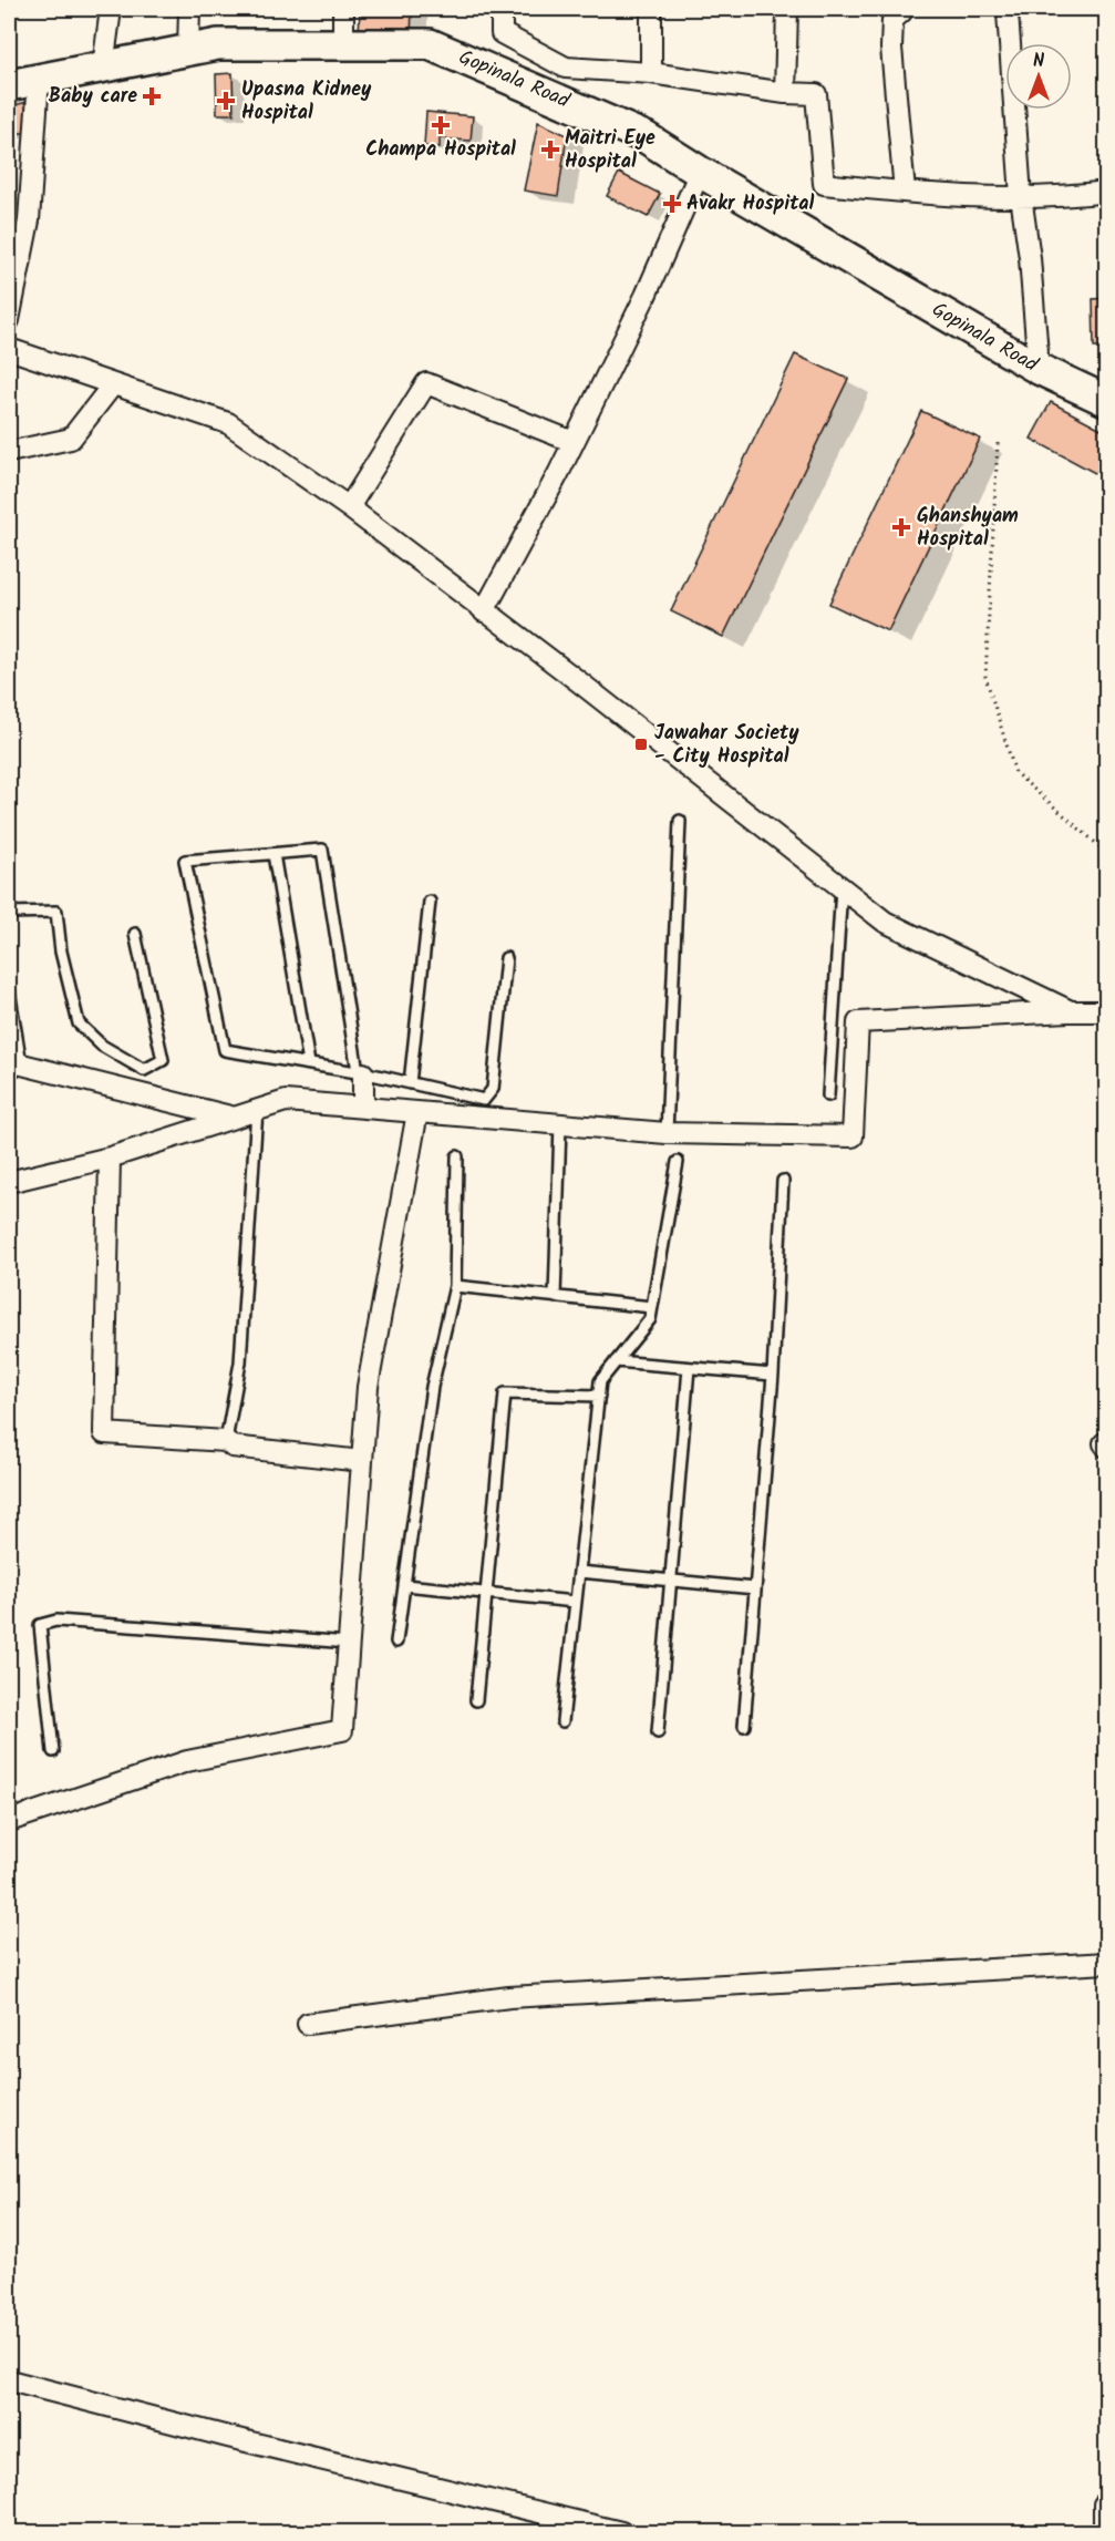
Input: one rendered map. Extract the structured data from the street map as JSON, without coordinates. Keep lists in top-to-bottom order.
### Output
{
  "streets": {
    "main road": ["Gopinala Road"]
  },
  "places": {
    "health": [
      "Baby care",
      "Upasna Kidney Hospital",
      "Champa Hospital",
      "Maitri Eye Hospital",
      "Avakr Hospital",
      "Ghanshyam Hospital"
    ],
    "transit": ["Jawahar Society - City Hospital"]
  },
  "north": "top"
}
